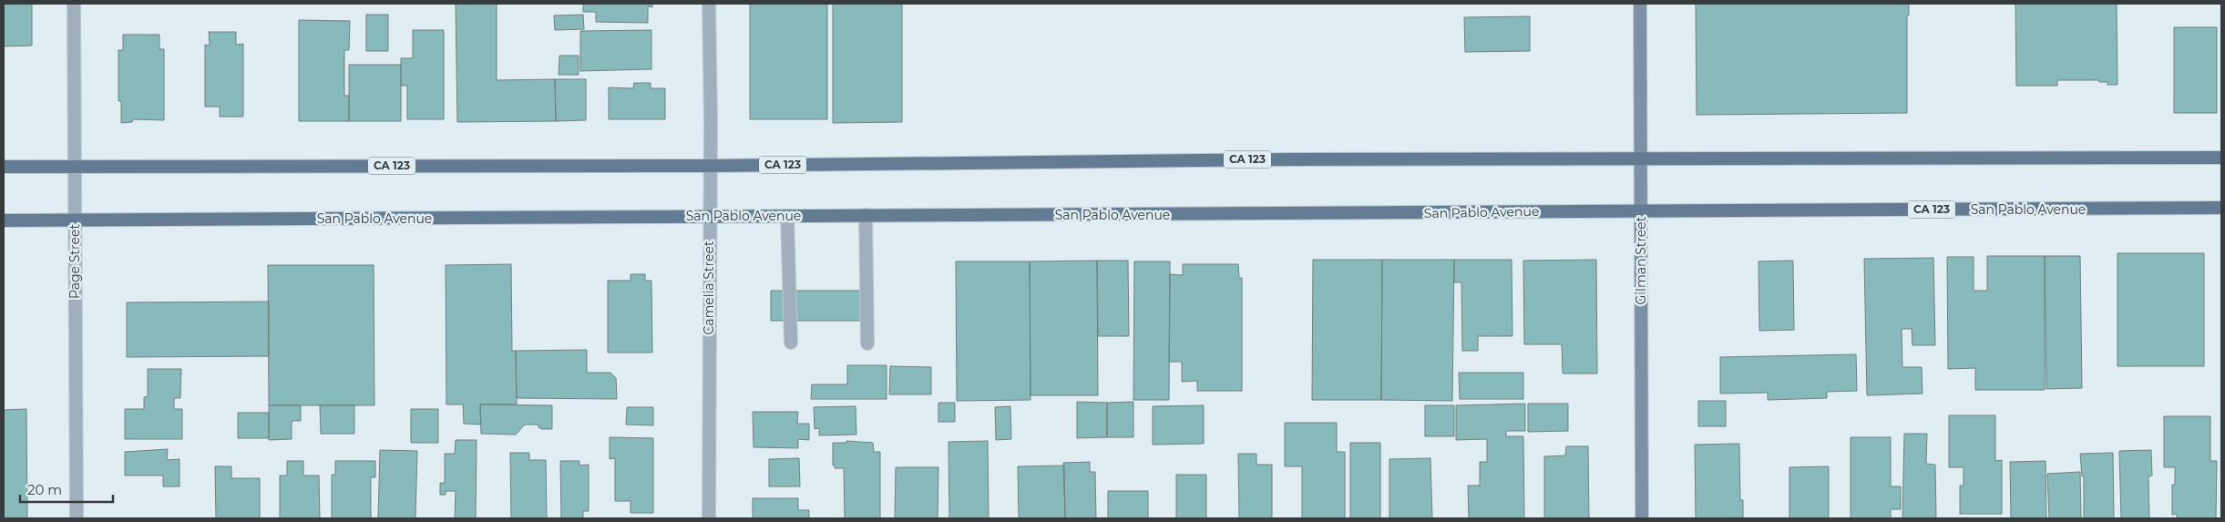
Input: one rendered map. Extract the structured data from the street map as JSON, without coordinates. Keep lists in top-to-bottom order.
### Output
{
  "streets": {
    "main road": ["CA 123", "San Pablo Avenue", "Gilman Street"],
    "street": ["Page Street", "Camelia Street"]
  },
  "crossings": [
    ["CA 123", "Gilman Street"],
    ["CA 123", "Page Street"],
    ["CA 123", "Camelia Street"],
    ["San Pablo Avenue", "Gilman Street"],
    ["San Pablo Avenue", "Page Street"],
    ["San Pablo Avenue", "Camelia Street"]
  ],
  "scale_bar": "20 m"
}
